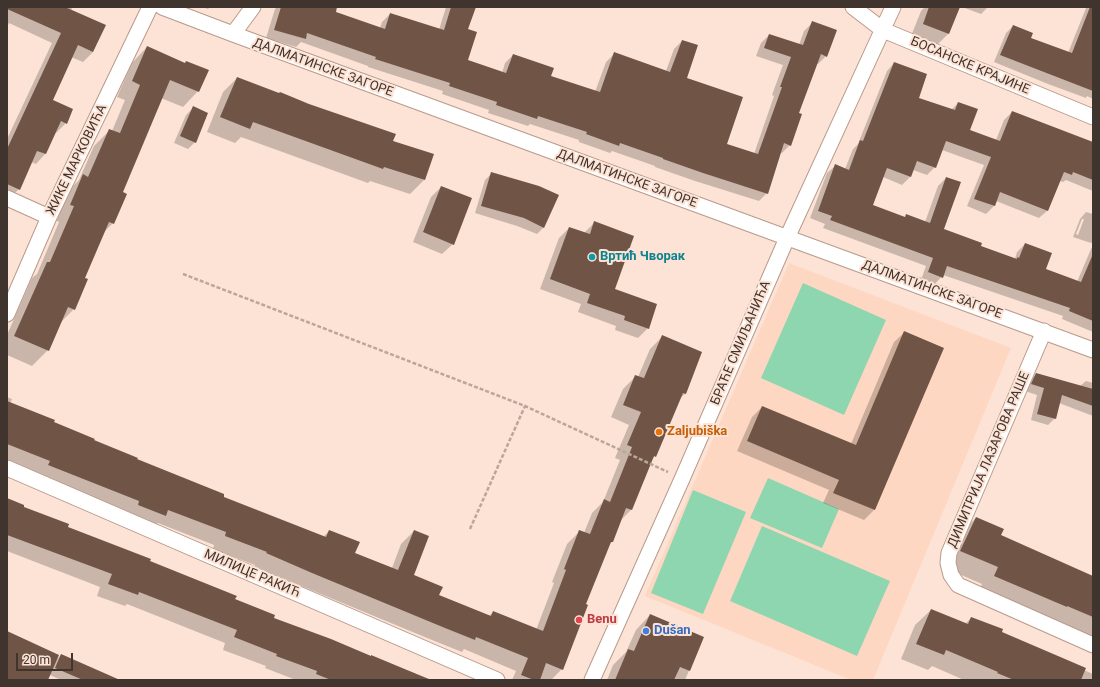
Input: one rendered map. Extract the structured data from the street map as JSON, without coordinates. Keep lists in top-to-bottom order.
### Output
{
  "streets": {
    "street": [
      "БОСАНСКЕ КРАЈИНЕ",
      "ДАЛМАТИНСКЕ ЗАГОРЕ",
      "ЖИКЕ МАРКОВИЋА",
      "БРАЋЕ СМИЉАНИЋА",
      "ДИМИТРИЈА ЛАЗАРОВА РАШЕ",
      "МИЛИЦЕ РАКИЋ"
    ]
  },
  "crossings": [
    ["БОСАНСКЕ КРАЈИНЕ", "БРАЋЕ СМИЉАНИЋА"],
    ["ДАЛМАТИНСКЕ ЗАГОРЕ", "БРАЋЕ СМИЉАНИЋА"],
    ["ДАЛМАТИНСКЕ ЗАГОРЕ", "ДИМИТРИЈА ЛАЗАРОВА РАШЕ"]
  ],
  "places": [
    "Вртић Чворак",
    "Zaljubiška",
    "Benu",
    "Dušan"
  ],
  "scale_bar": "20 m"
}
